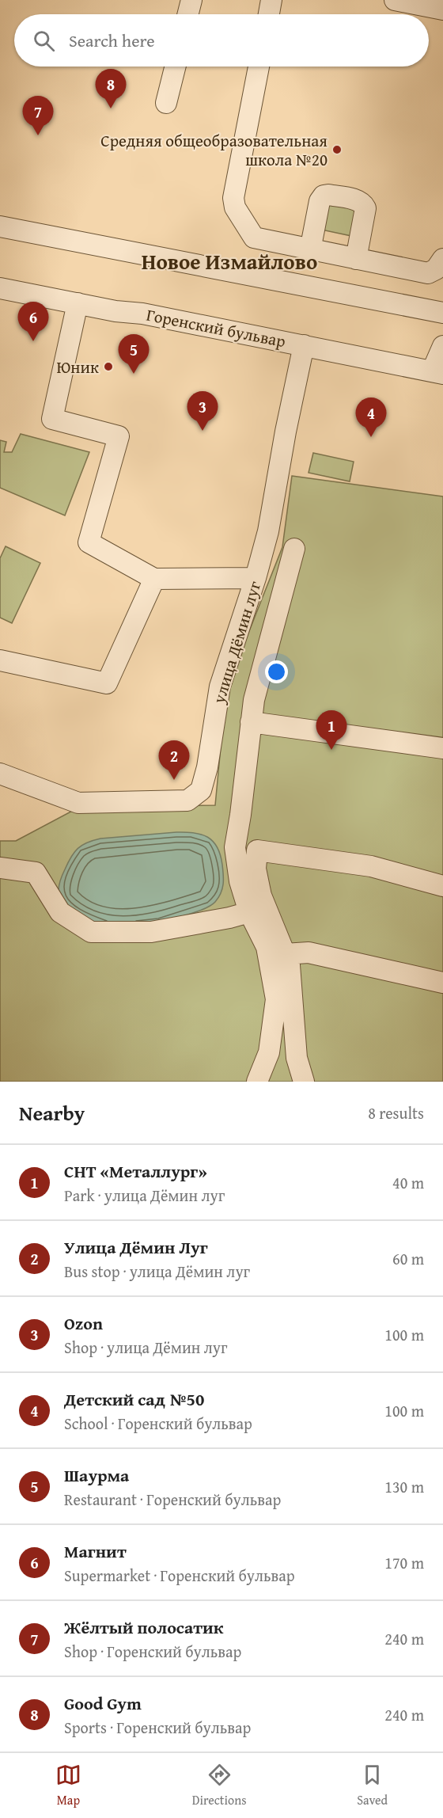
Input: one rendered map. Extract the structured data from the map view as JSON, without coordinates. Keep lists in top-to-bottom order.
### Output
{
  "streets": {
    "street": ["Горенский бульвар", "улица Дёмин луг"]
  },
  "crossings": [
    ["Горенский бульвар", "улица Дёмин луг"]
  ],
  "districts": ["Новое Измайлово"],
  "places": ["Средняя общеобразовательная школа №20", "Юник"],
  "page": {
    "search": "Search here",
    "pins": [
      "8",
      "7",
      "6",
      "5",
      "3",
      "4",
      "1",
      "2"
    ],
    "heading": ["Nearby", "8 results"],
    "list": [
      {
        "mark": "1",
        "name": "СНТ «Металлург»",
        "note": "Park · улица Дёмин луг",
        "value": "40 m"
      },
      {
        "mark": "2",
        "name": "Улица Дёмин Луг",
        "note": "Bus stop · улица Дёмин луг",
        "value": "60 m"
      },
      {
        "mark": "3",
        "name": "Ozon",
        "note": "Shop · улица Дёмин луг",
        "value": "100 m"
      },
      {
        "mark": "4",
        "name": "Детский сад №50",
        "note": "School · Горенский бульвар",
        "value": "100 m"
      },
      {
        "mark": "5",
        "name": "Шаурма",
        "note": "Restaurant · Горенский бульвар",
        "value": "130 m"
      },
      {
        "mark": "6",
        "name": "Магнит",
        "note": "Supermarket · Горенский бульвар",
        "value": "170 m"
      },
      {
        "mark": "7",
        "name": "Жёлтый полосатик",
        "note": "Shop · Горенский бульвар",
        "value": "240 m"
      },
      {
        "mark": "8",
        "name": "Good Gym",
        "note": "Sports · Горенский бульвар",
        "value": "240 m"
      }
    ],
    "nav": ["Map", "Directions", "Saved"]
  }
}
